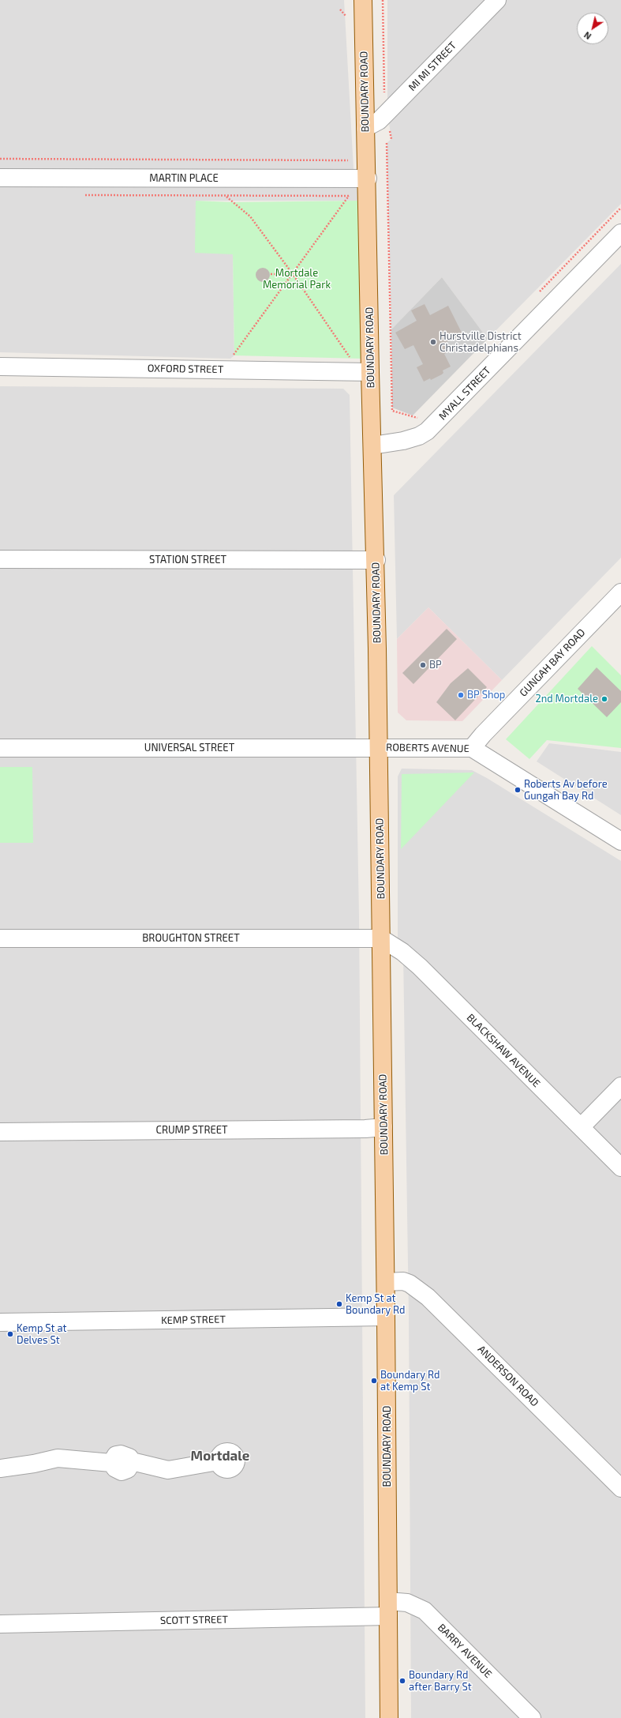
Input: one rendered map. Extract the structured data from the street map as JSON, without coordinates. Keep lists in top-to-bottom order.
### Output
{
  "streets": {
    "main road": ["BOUNDARY ROAD"],
    "street": [
      "MI MI STREET",
      "MARTIN PLACE",
      "OXFORD STREET",
      "MYALL STREET",
      "STATION STREET",
      "GUNGAH BAY ROAD",
      "UNIVERSAL STREET",
      "ROBERTS AVENUE",
      "BROUGHTON STREET",
      "BLACKSHAW AVENUE",
      "CRUMP STREET",
      "KEMP STREET",
      "ANDERSON ROAD",
      "SCOTT STREET",
      "BARRY AVENUE"
    ]
  },
  "crossings": [
    ["MI MI STREET", "BOUNDARY ROAD"],
    ["BOUNDARY ROAD", "MARTIN PLACE"],
    ["BOUNDARY ROAD", "OXFORD STREET"],
    ["BOUNDARY ROAD", "MYALL STREET"],
    ["BOUNDARY ROAD", "STATION STREET"],
    ["BOUNDARY ROAD", "UNIVERSAL STREET"],
    ["BOUNDARY ROAD", "ROBERTS AVENUE"],
    ["BOUNDARY ROAD", "BROUGHTON STREET"],
    ["BOUNDARY ROAD", "BLACKSHAW AVENUE"],
    ["BOUNDARY ROAD", "CRUMP STREET"],
    ["BOUNDARY ROAD", "KEMP STREET"],
    ["BOUNDARY ROAD", "ANDERSON ROAD"],
    ["BOUNDARY ROAD", "SCOTT STREET"],
    ["BOUNDARY ROAD", "BARRY AVENUE"],
    ["GUNGAH BAY ROAD", "ROBERTS AVENUE"],
    ["UNIVERSAL STREET", "ROBERTS AVENUE"],
    ["BROUGHTON STREET", "BLACKSHAW AVENUE"],
    ["SCOTT STREET", "BARRY AVENUE"]
  ],
  "districts": ["Mortdale"],
  "parks": ["Mortdale Memorial Park"],
  "places": [
    "Hurstville District Christadelphians",
    "BP",
    "BP Shop",
    "2nd Mortdale",
    "Roberts Av before Gungah Bay Rd",
    "Kemp St at Boundary Rd",
    "Kemp St at Delves St",
    "Boundary Rd at Kemp St",
    "Boundary Rd after Barry St"
  ],
  "north": "bottom left"
}
